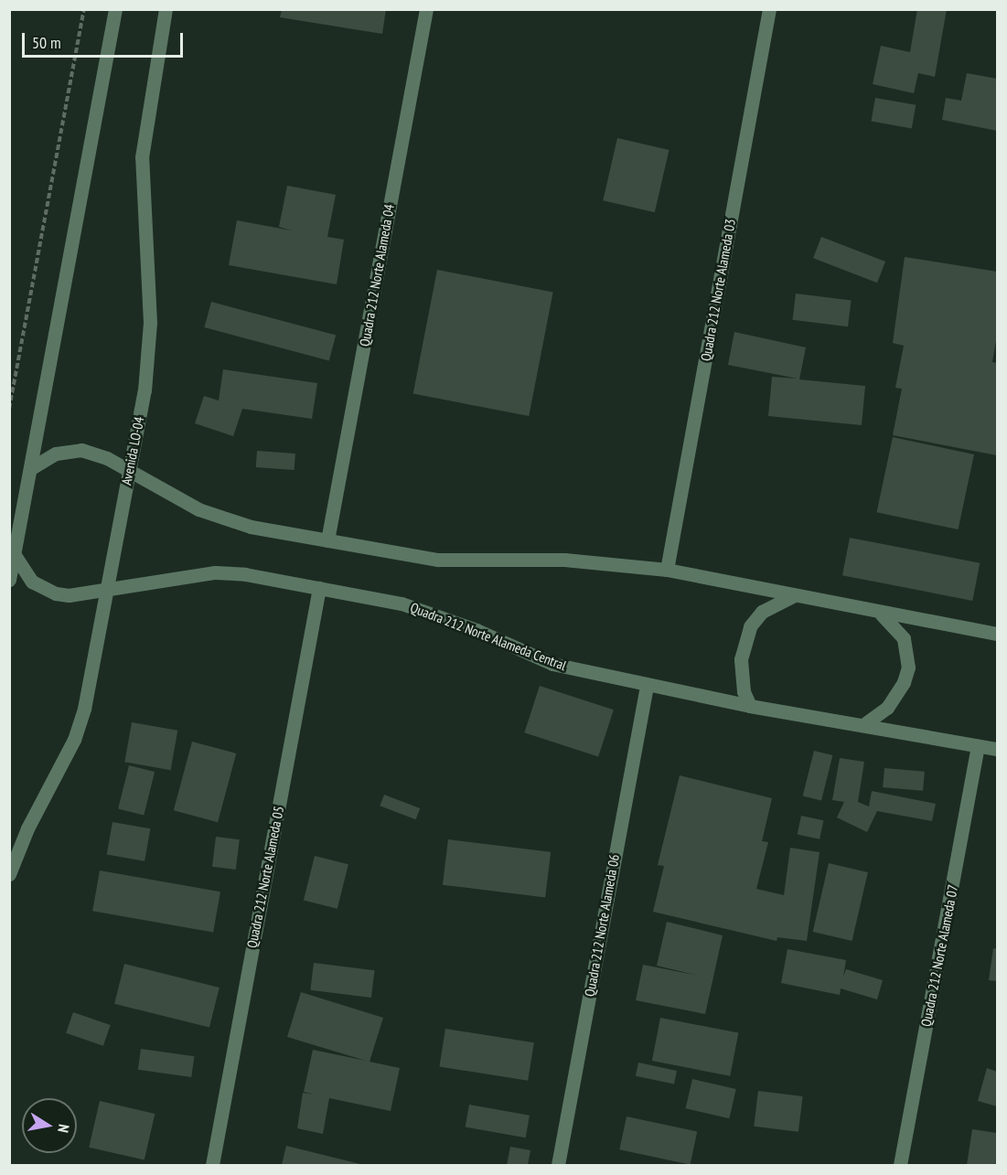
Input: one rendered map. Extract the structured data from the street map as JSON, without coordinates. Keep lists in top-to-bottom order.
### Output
{
  "streets": {
    "street": [
      "Quadra 212 Norte Alameda 04",
      "Quadra 212 Norte Alameda 03",
      "Avenida LO-04",
      "Quadra 212 Norte Alameda Central",
      "Quadra 212 Norte Alameda 05",
      "Quadra 212 Norte Alameda 06",
      "Quadra 212 Norte Alameda 07"
    ]
  },
  "crossings": [
    ["Avenida LO-04", "Quadra 212 Norte Alameda Central"],
    ["Quadra 212 Norte Alameda Central", "Quadra 212 Norte Alameda 05"],
    ["Quadra 212 Norte Alameda Central", "Quadra 212 Norte Alameda 06"],
    ["Quadra 212 Norte Alameda Central", "Quadra 212 Norte Alameda 07"]
  ],
  "scale_bar": "50 m",
  "north": "right"
}
